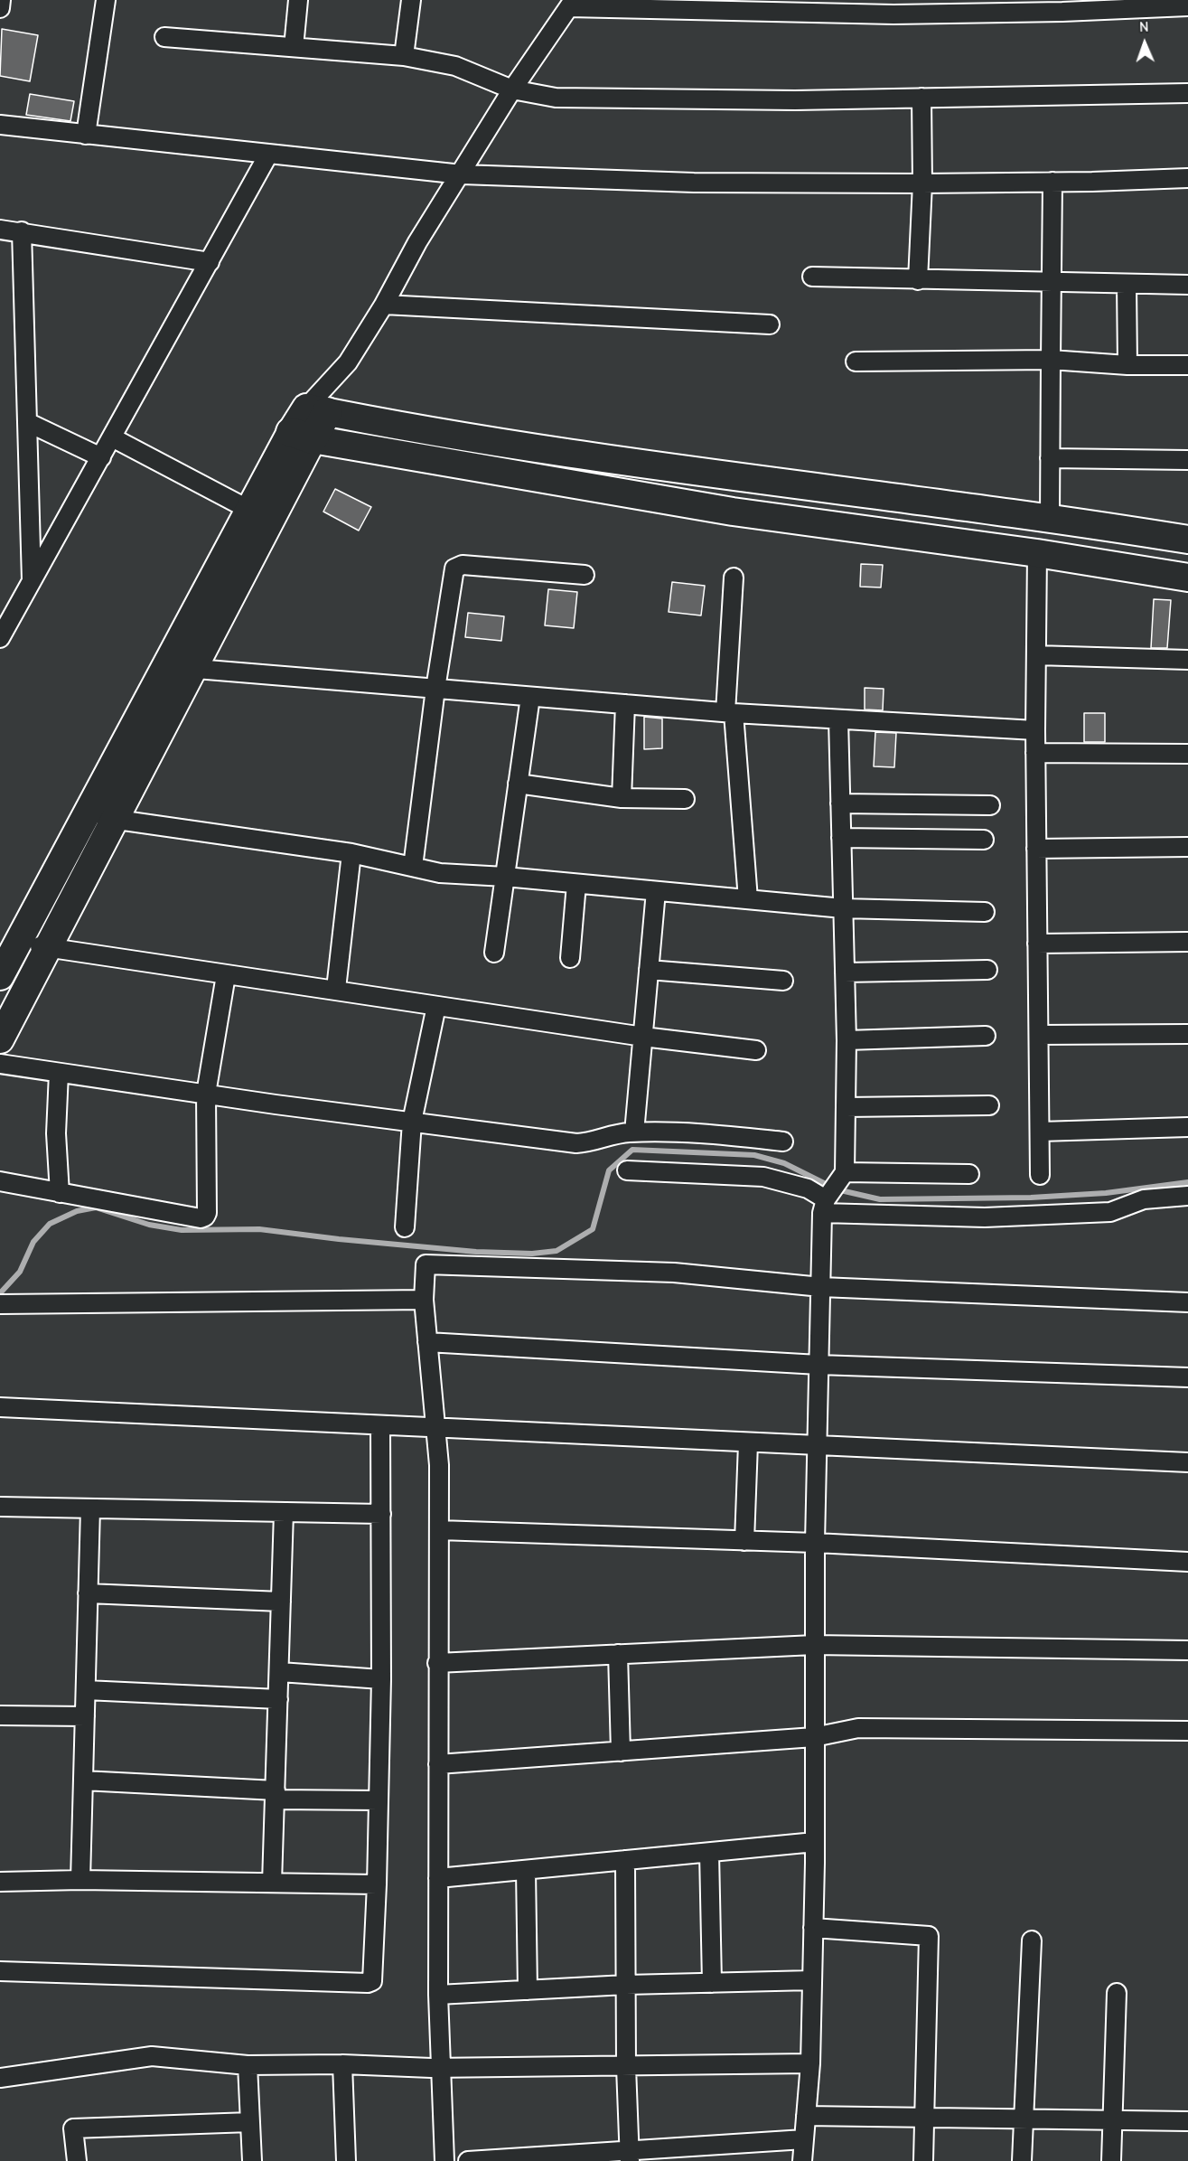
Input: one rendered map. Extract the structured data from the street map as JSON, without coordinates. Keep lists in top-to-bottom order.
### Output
{
  "north": "top"
}
